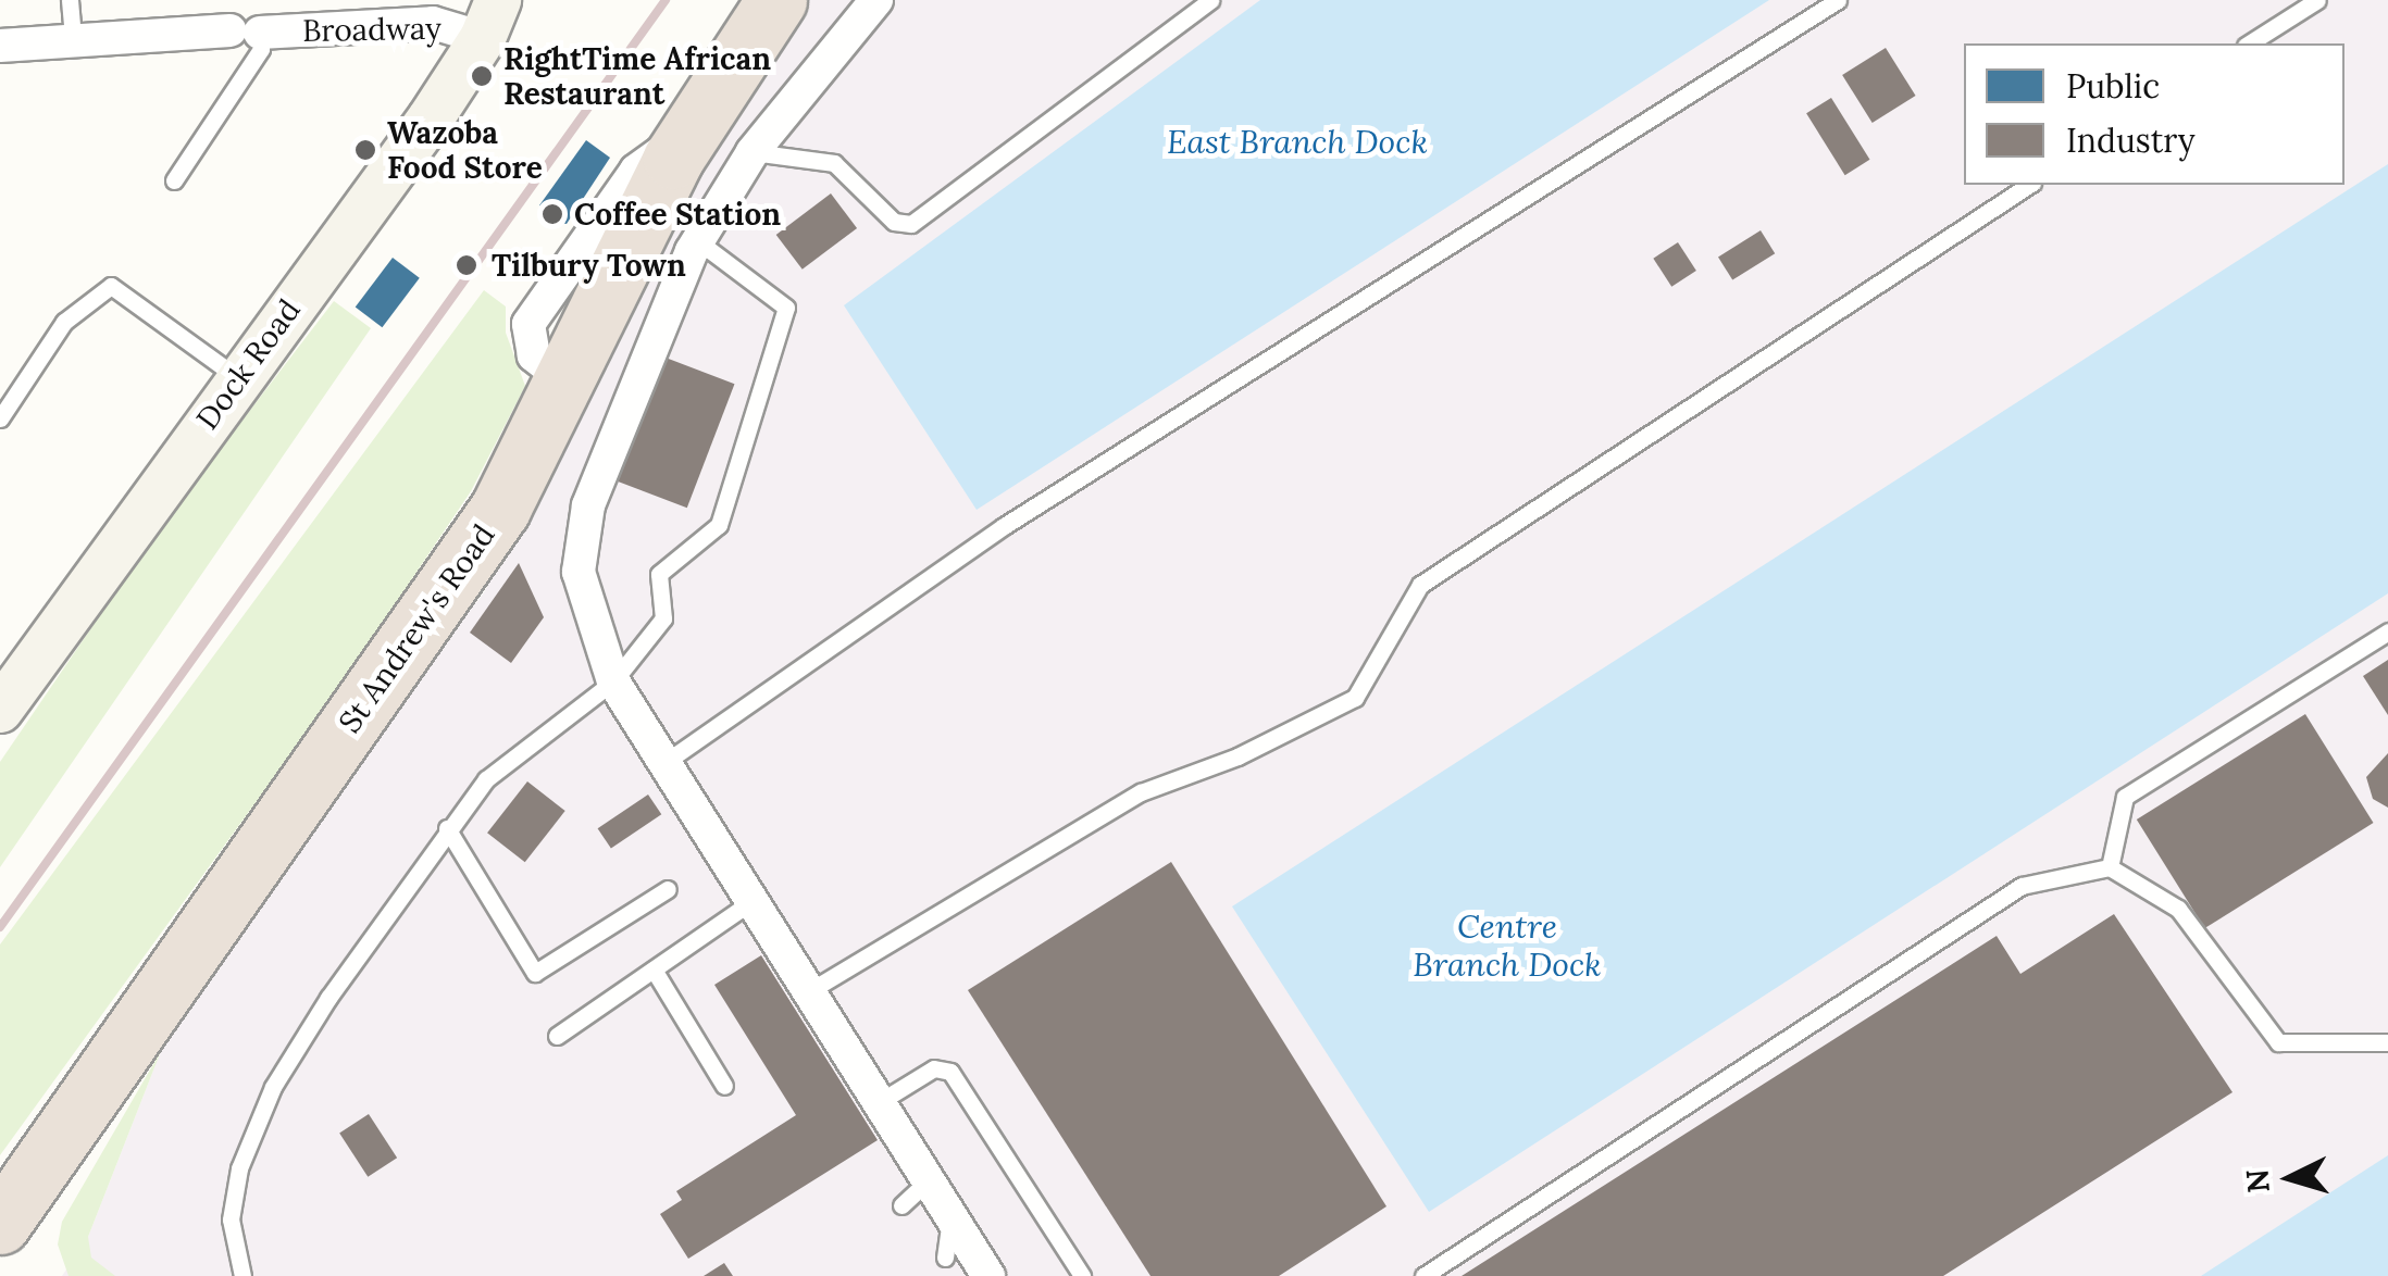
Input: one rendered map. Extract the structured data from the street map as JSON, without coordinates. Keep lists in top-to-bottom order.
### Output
{
  "streets": {
    "highway": ["St Andrew's Road"],
    "street": ["Broadway", "Dock Road"]
  },
  "crossings": [
    ["Broadway", "Dock Road"]
  ],
  "water": ["East Branch Dock", "Centre Branch Dock"],
  "places": [
    "RightTime African Restaurant",
    "Wazoba Food Store",
    "Coffee Station",
    "Tilbury Town"
  ],
  "legend": ["Public", "Industry"],
  "north": "left"
}
